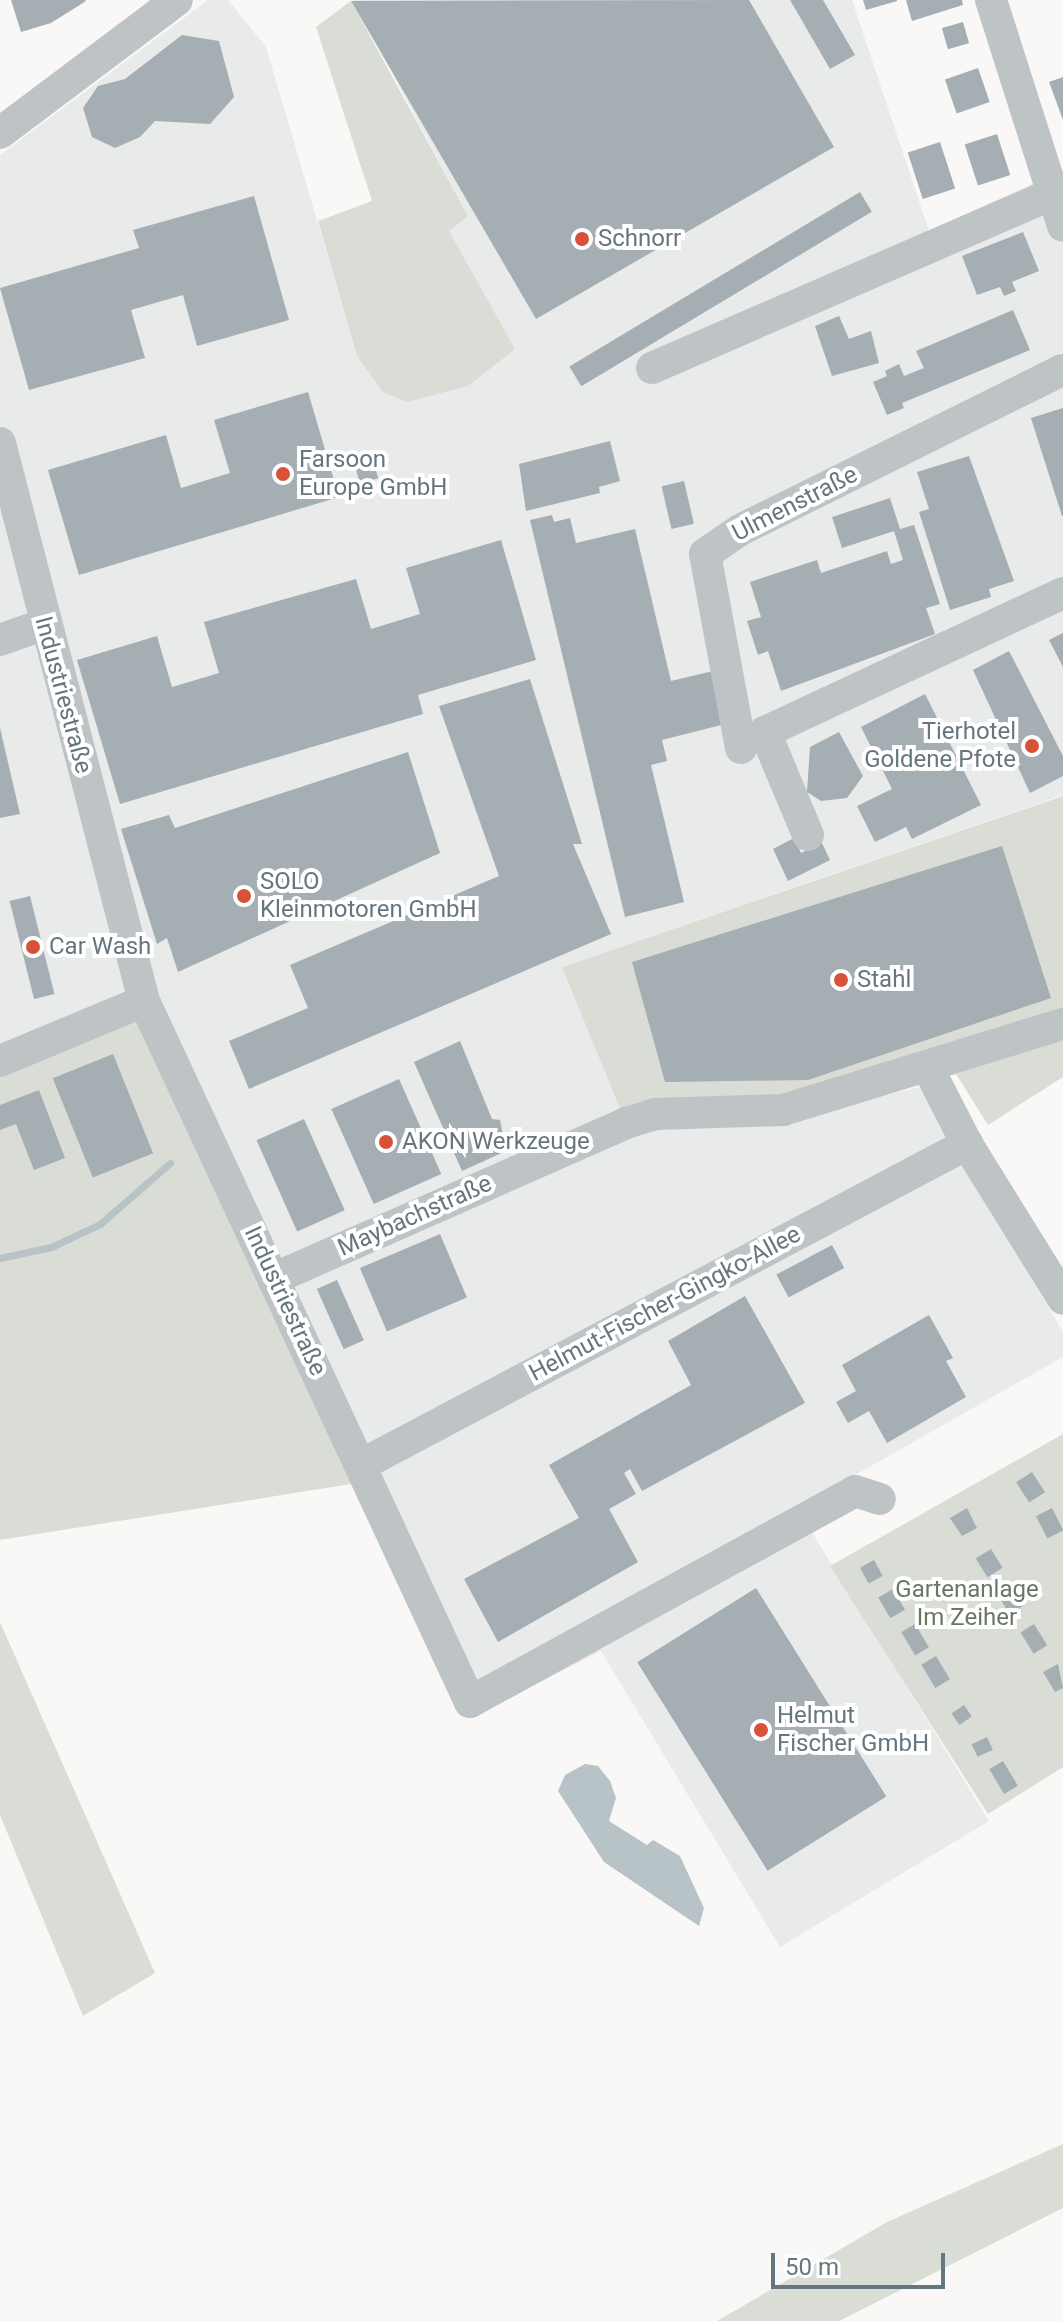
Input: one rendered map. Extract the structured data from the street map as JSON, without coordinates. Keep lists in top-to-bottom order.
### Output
{
  "streets": {
    "street": [
      "Ulmenstraße",
      "Industriestraße",
      "Maybachstraße",
      "Helmut-Fischer-Gingko-Allee"
    ]
  },
  "crossings": [
    ["Industriestraße", "Maybachstraße"],
    ["Industriestraße", "Helmut-Fischer-Gingko-Allee"]
  ],
  "parks": ["Gartenanlage Im Zeiher"],
  "places": [
    "Schnorr",
    "Farsoon Europe GmbH",
    "Tierhotel Goldene Pfote",
    "SOLO Kleinmotoren GmbH",
    "Car Wash",
    "Stahl",
    "AKON Werkzeuge",
    "Helmut Fischer GmbH"
  ],
  "scale_bar": "50 m"
}
